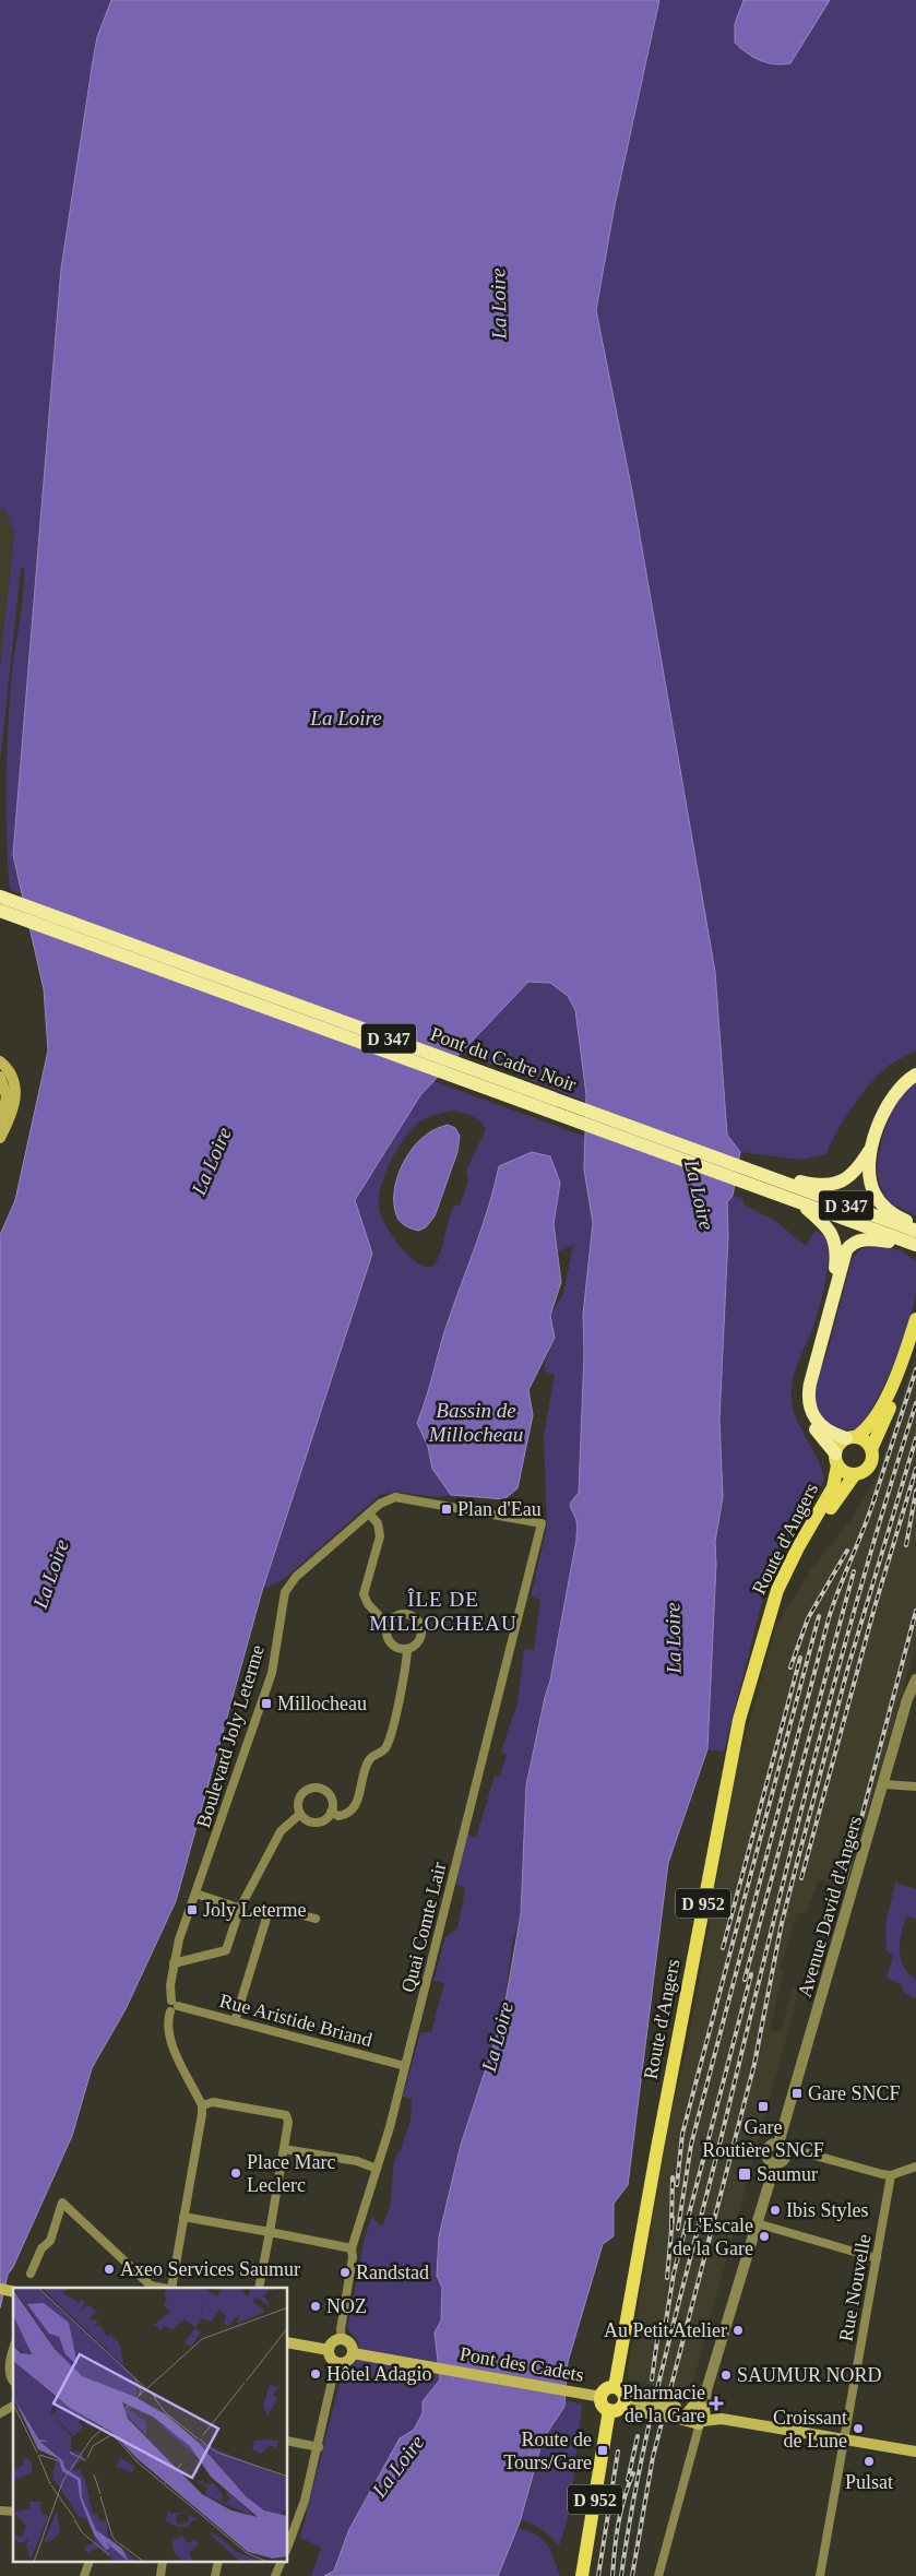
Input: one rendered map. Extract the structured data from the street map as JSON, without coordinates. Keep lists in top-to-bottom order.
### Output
{
  "streets": {
    "highway": ["D 347", "Pont du Cadre Noir"],
    "main road": ["Route d'Angers", "D 952", "Pont des Cadets"],
    "street": [
      "Boulevard Joly Leterme",
      "Avenue David d'Angers",
      "Quai Comte Lair",
      "Rue Aristide Briand",
      "Rue Nouvelle"
    ]
  },
  "crossings": [
    ["D 347", "Pont du Cadre Noir"],
    ["Route d'Angers", "D 952"],
    ["Boulevard Joly Leterme", "Quai Comte Lair"],
    ["Boulevard Joly Leterme", "Rue Aristide Briand"],
    ["Quai Comte Lair", "Rue Aristide Briand"],
    ["Quai Comte Lair", "Pont des Cadets"]
  ],
  "districts": ["ÎLE DE MILLOCHEAU"],
  "water": ["La Loire", "Bassin de Millocheau"],
  "places": {
    "transit": [
      "Plan d'Eau",
      "Millocheau",
      "Joly Leterme",
      "Gare SNCF",
      "Gare Routière SNCF",
      "Saumur",
      "Route de Tours/Gare"
    ],
    "other": [
      "Place Marc Leclerc",
      "Ibis Styles",
      "L'Escale de la Gare",
      "Axeo Services Saumur",
      "Randstad",
      "NOZ",
      "Au Petit Atelier",
      "Hôtel Adagio",
      "SAUMUR NORD",
      "Croissant de Lune",
      "Pulsat"
    ],
    "health": ["Pharmacie de la Gare"]
  }
}
